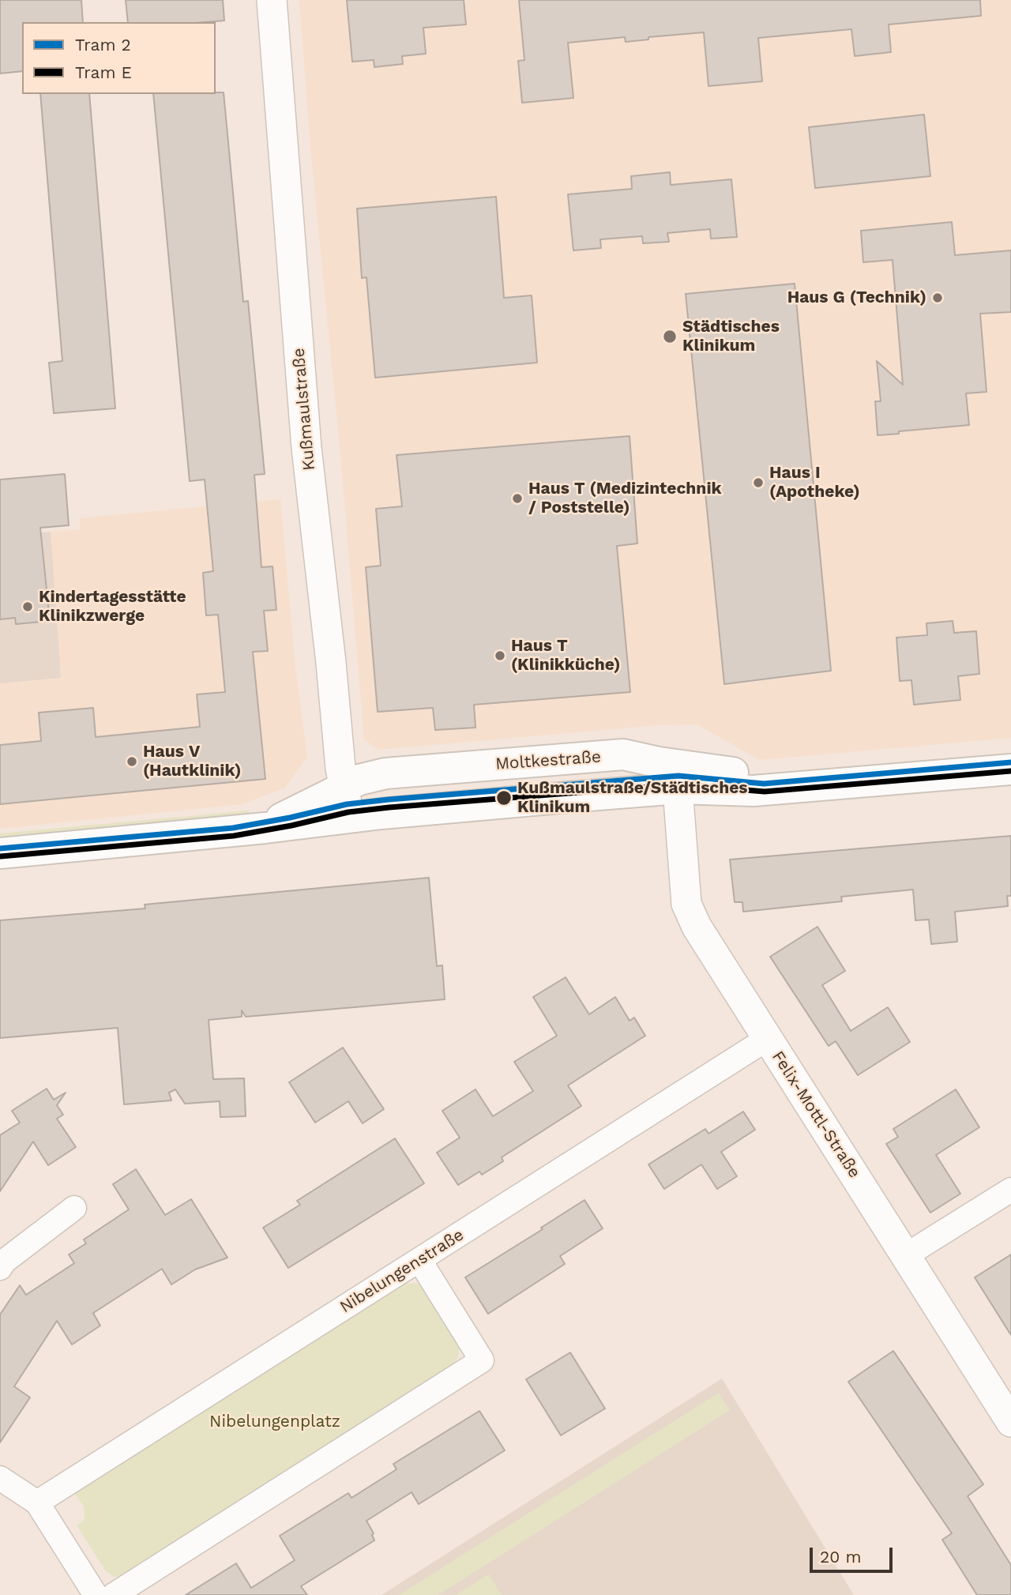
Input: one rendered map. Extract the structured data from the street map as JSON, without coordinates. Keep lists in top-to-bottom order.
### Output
{
  "streets": {
    "main road": ["Moltkestraße"],
    "street": ["Kußmaulstraße", "Felix-Mottl-Straße", "Nibelungenstraße"]
  },
  "crossings": [
    ["Kußmaulstraße", "Moltkestraße"],
    ["Moltkestraße", "Felix-Mottl-Straße"],
    ["Felix-Mottl-Straße", "Nibelungenstraße"]
  ],
  "parks": ["Nibelungenplatz"],
  "places": [
    "Haus G (Technik)",
    "Städtisches Klinikum",
    "Haus I (Apotheke)",
    "Haus T (Medizintechnik / Poststelle)",
    "Kindertagesstätte Klinikzwerge",
    "Haus T (Klinikküche)",
    "Haus V (Hautklinik)",
    "Kußmaulstraße/Städtisches Klinikum"
  ],
  "lines": ["tram line 2", "tram line E"],
  "legend": ["Tram 2", "Tram E"],
  "scale_bar": "20 m"
}
